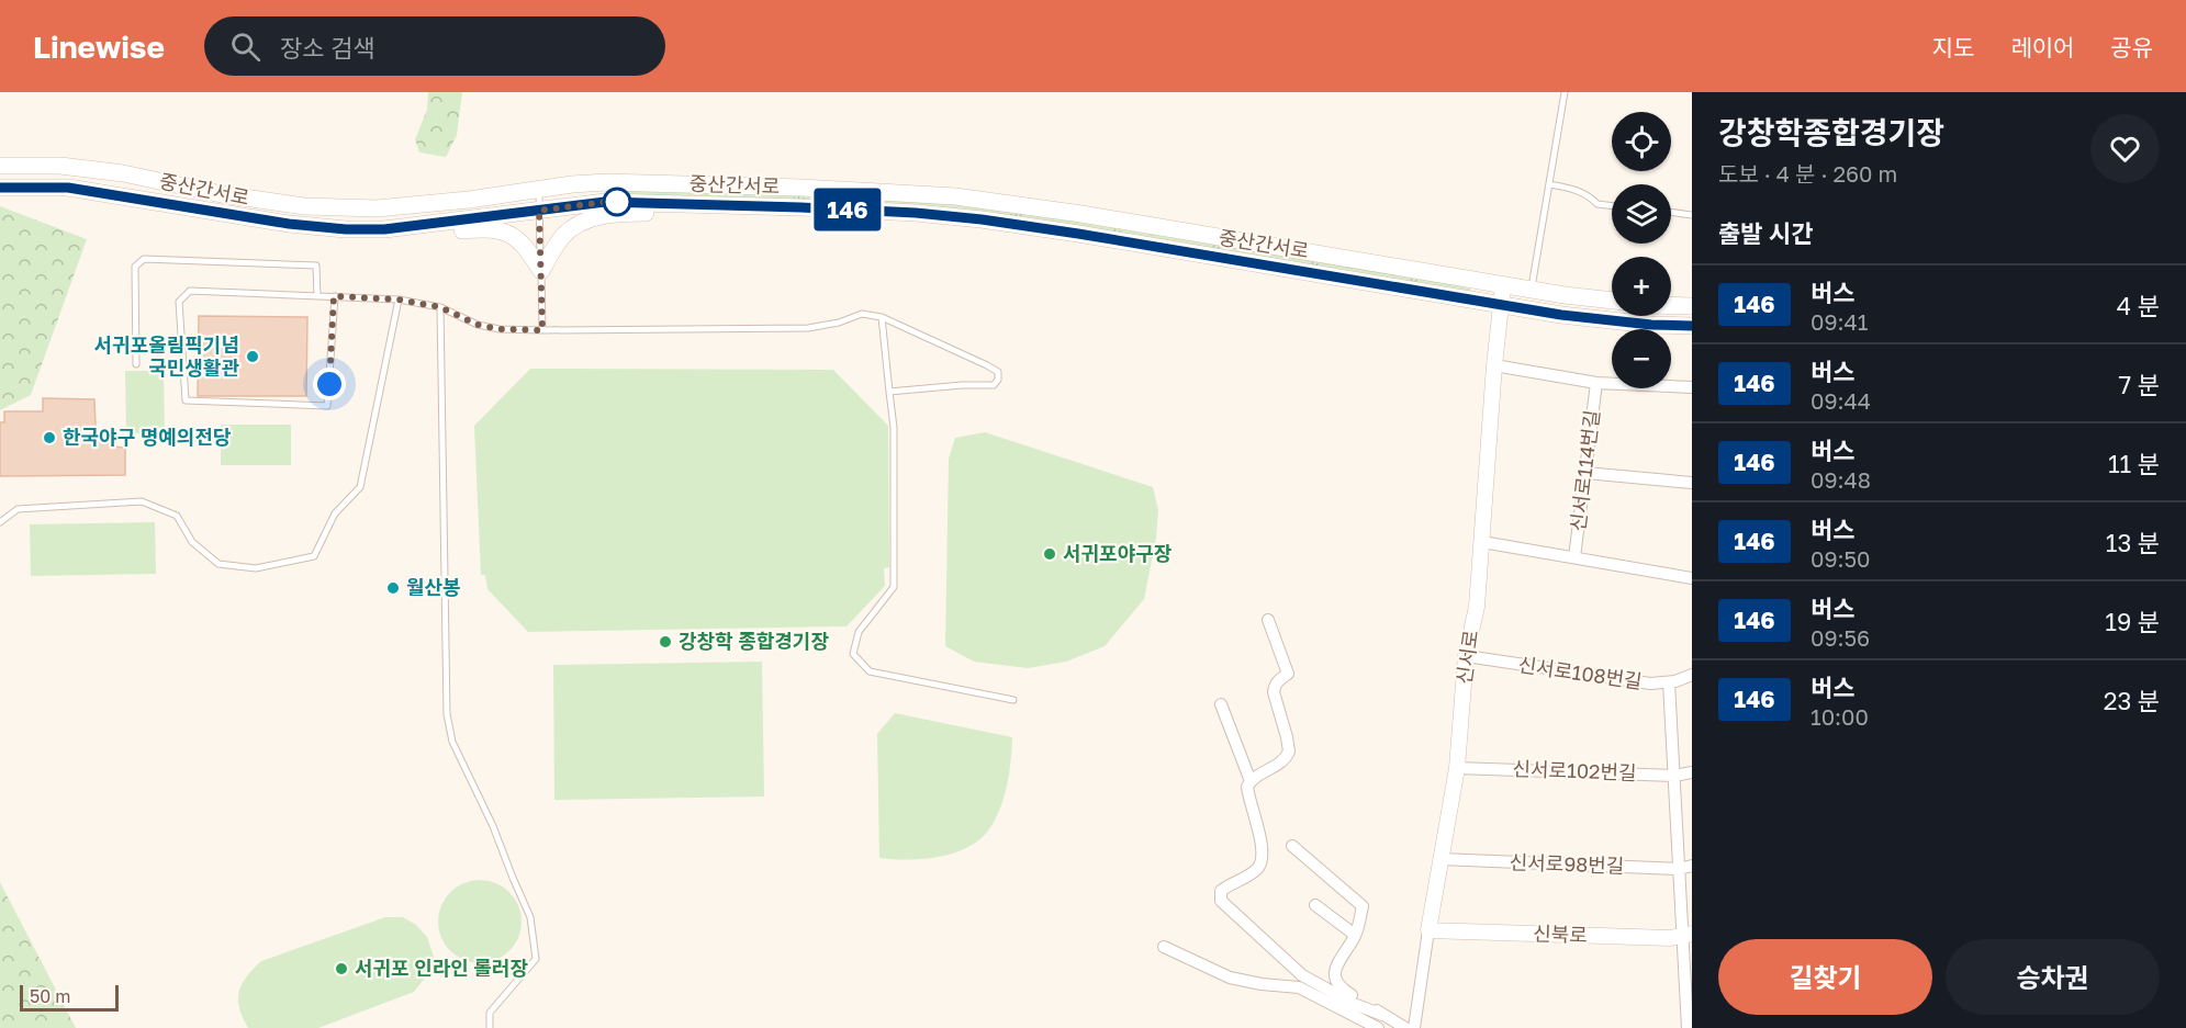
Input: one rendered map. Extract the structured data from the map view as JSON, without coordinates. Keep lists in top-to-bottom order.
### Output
{
  "streets": {
    "main road": ["중산간서로"],
    "street": [
      "신서로114번길",
      "신서로",
      "신서로108번길",
      "신서로102번길",
      "신서로98번길",
      "신북로"
    ]
  },
  "crossings": [
    ["중산간서로", "신서로"],
    ["신서로114번길", "신서로"],
    ["신서로", "신서로108번길"],
    ["신서로", "신서로102번길"],
    ["신서로", "신서로98번길"],
    ["신서로", "신북로"]
  ],
  "places": [
    "서귀포올림픽기념 국민생활관",
    "한국야구 명예의전당",
    "서귀포야구장",
    "월산봉",
    "강창학 종합경기장",
    "서귀포 인라인 롤러장"
  ],
  "lines": ["bus line 146"],
  "scale_bar": "50 m",
  "page": {
    "header": "Linewise",
    "search": "장소 검색",
    "nav": ["지도", "레이어", "공유"],
    "on_map": "146",
    "heading": [
      ["강창학종합경기장", "도보 · 4 분 · 260 m"],
      "출발 시간"
    ],
    "map_buttons": ["+", "−"],
    "list": [
      {
        "mark": "146",
        "name": "버스",
        "note": "09:41",
        "value": "4 분"
      },
      {
        "mark": "146",
        "name": "버스",
        "note": "09:44",
        "value": "7 분"
      },
      {
        "mark": "146",
        "name": "버스",
        "note": "09:48",
        "value": "11 분"
      },
      {
        "mark": "146",
        "name": "버스",
        "note": "09:50",
        "value": "13 분"
      },
      {
        "mark": "146",
        "name": "버스",
        "note": "09:56",
        "value": "19 분"
      },
      {
        "mark": "146",
        "name": "버스",
        "note": "10:00",
        "value": "23 분"
      }
    ],
    "buttons": ["길찾기", "승차권"],
    "scale": "50 m"
  }
}
